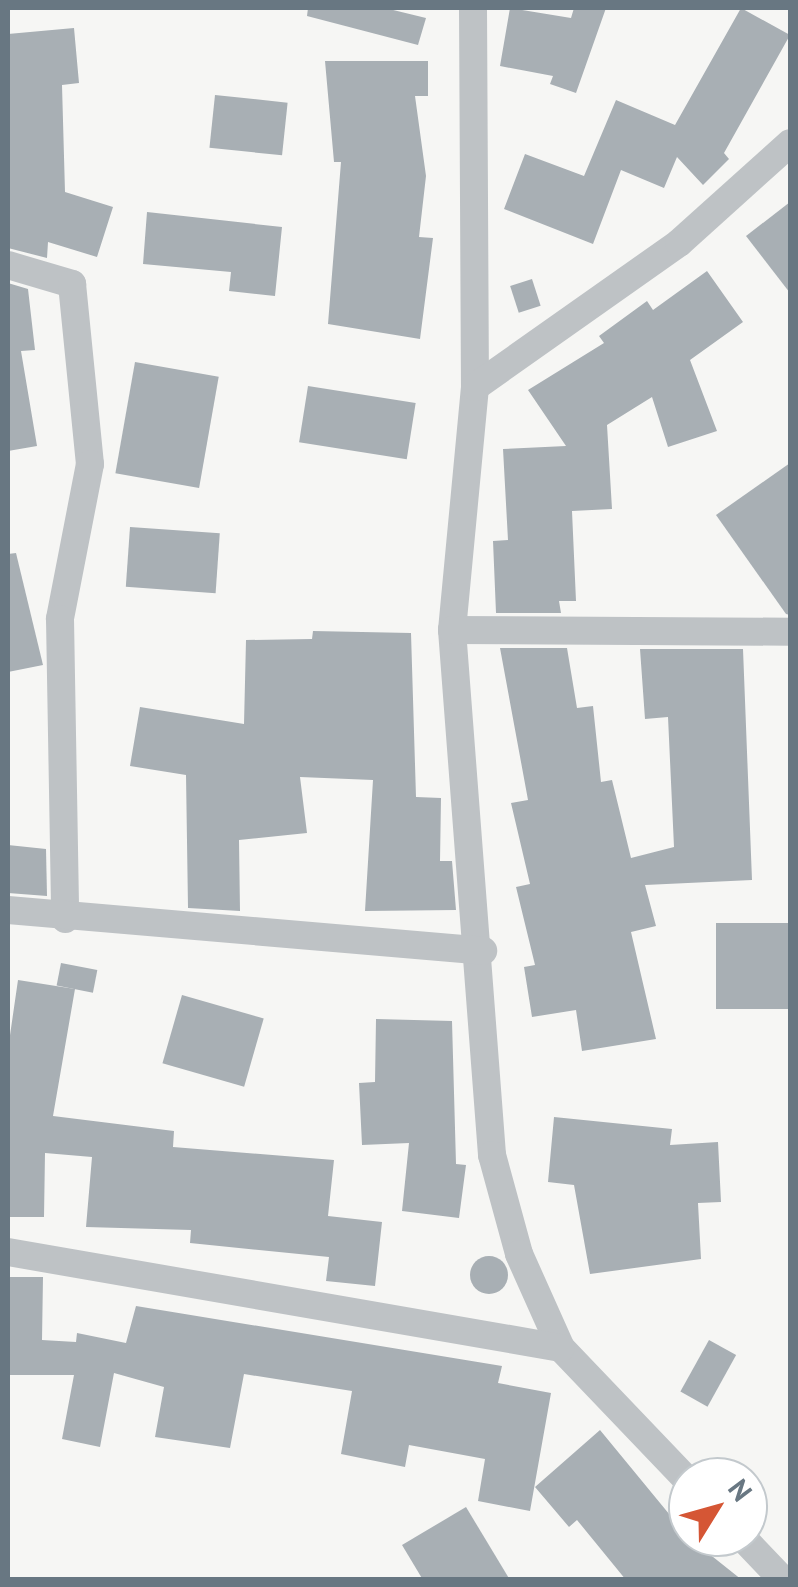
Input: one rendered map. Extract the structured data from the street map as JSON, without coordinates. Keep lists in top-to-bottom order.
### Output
{
  "north": "top right"
}
